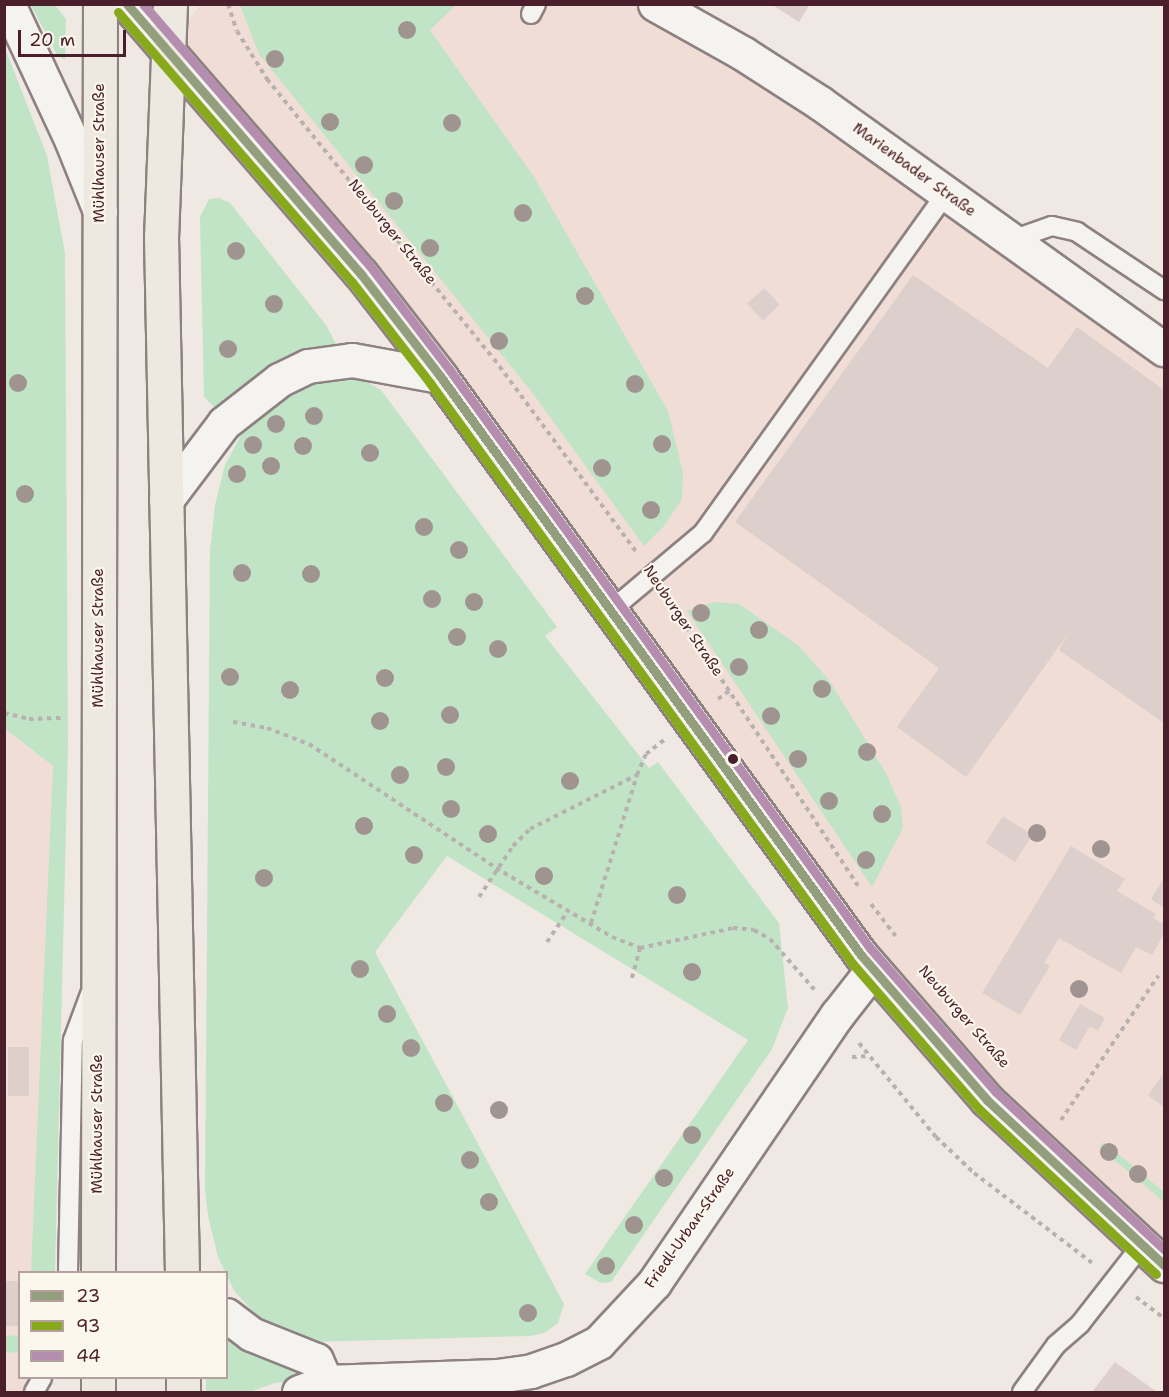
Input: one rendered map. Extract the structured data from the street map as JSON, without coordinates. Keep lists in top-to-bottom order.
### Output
{
  "streets": {
    "main road": ["Mühlhauser Straße"],
    "street": ["Marienbader Straße", "Friedl-Urban-Straße"],
    "path": ["Neuburger Straße"]
  },
  "lines": ["transit line 23", "transit line 44", "transit line 93"],
  "legend": ["23", "93", "44"],
  "scale_bar": "20 m"
}
